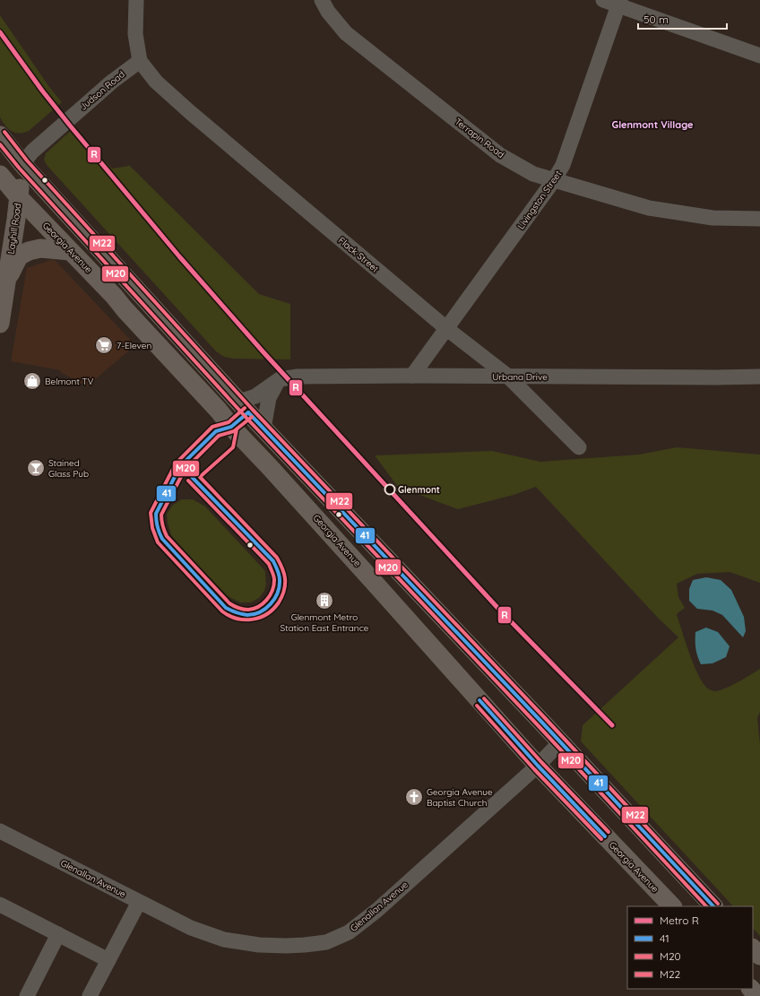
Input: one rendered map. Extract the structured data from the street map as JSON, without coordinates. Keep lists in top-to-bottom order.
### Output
{
  "streets": {
    "main road": ["Layhill Road", "Georgia Avenue"],
    "street": [
      "Judson Road",
      "Terrapin Road",
      "Livingston Street",
      "Flack Street",
      "Urbana Drive",
      "Glenallan Avenue"
    ]
  },
  "crossings": [
    ["Judson Road", "Layhill Road"],
    ["Judson Road", "Flack Street"],
    ["Terrapin Road", "Livingston Street"],
    ["Livingston Street", "Flack Street"],
    ["Livingston Street", "Urbana Drive"],
    ["Layhill Road", "Georgia Avenue"],
    ["Georgia Avenue", "Glenallan Avenue"],
    ["Flack Street", "Urbana Drive"]
  ],
  "districts": ["Glenmont Village"],
  "places": {
    "supermarket": ["7-Eleven"],
    "shop": ["Belmont TV"],
    "bar": ["Stained Glass Pub"],
    "other": ["Glenmont"],
    "building": ["Glenmont Metro Station East Entrance"],
    "church": ["Georgia Avenue Baptist Church"]
  },
  "lines": [
    "metro line R",
    "transit line M22",
    "transit line M20",
    "transit line 41"
  ],
  "legend": [
    "Metro R",
    "41",
    "M20",
    "M22"
  ],
  "scale_bar": "50 m"
}
